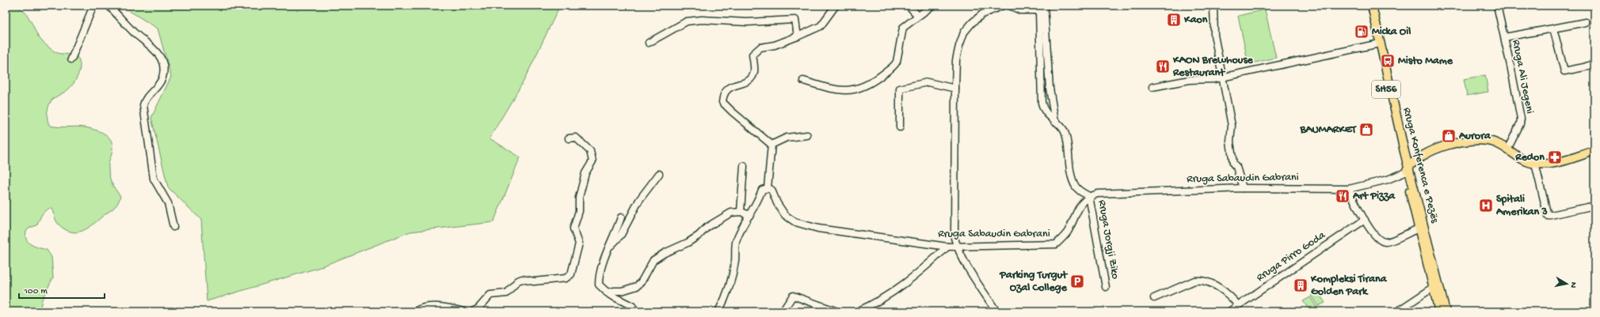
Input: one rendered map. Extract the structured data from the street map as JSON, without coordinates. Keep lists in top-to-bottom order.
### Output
{
  "streets": {
    "main road": ["SH56", "Rruga Konferenca e Pezës"],
    "street": [
      "Rruga Ali Jegeni",
      "Rruga Sabaudin Gabrani",
      "Rruga Jorgji Ziko",
      "Rruga Pirro Goda"
    ]
  },
  "crossings": [
    ["Rruga Konferenca e Pezës", "Rruga Sabaudin Gabrani"],
    ["Rruga Sabaudin Gabrani", "Rruga Jorgji Ziko"]
  ],
  "places": {
    "building": ["Kaon", "Kompleksi Tirana Golden Park"],
    "fuel station": ["Micka Oil"],
    "bus stop": ["Misto Mame"],
    "restaurant": ["KAON Brewhouse Restaurant", "Art Pizza"],
    "shop": ["BAUMARKET", "Aurora"],
    "pharmacy": ["Redon"],
    "hospital": ["Spitali Amerikan 3"],
    "parking": ["Parking Turgut Ozal College"]
  },
  "scale_bar": "100 m",
  "north": "right"
}
